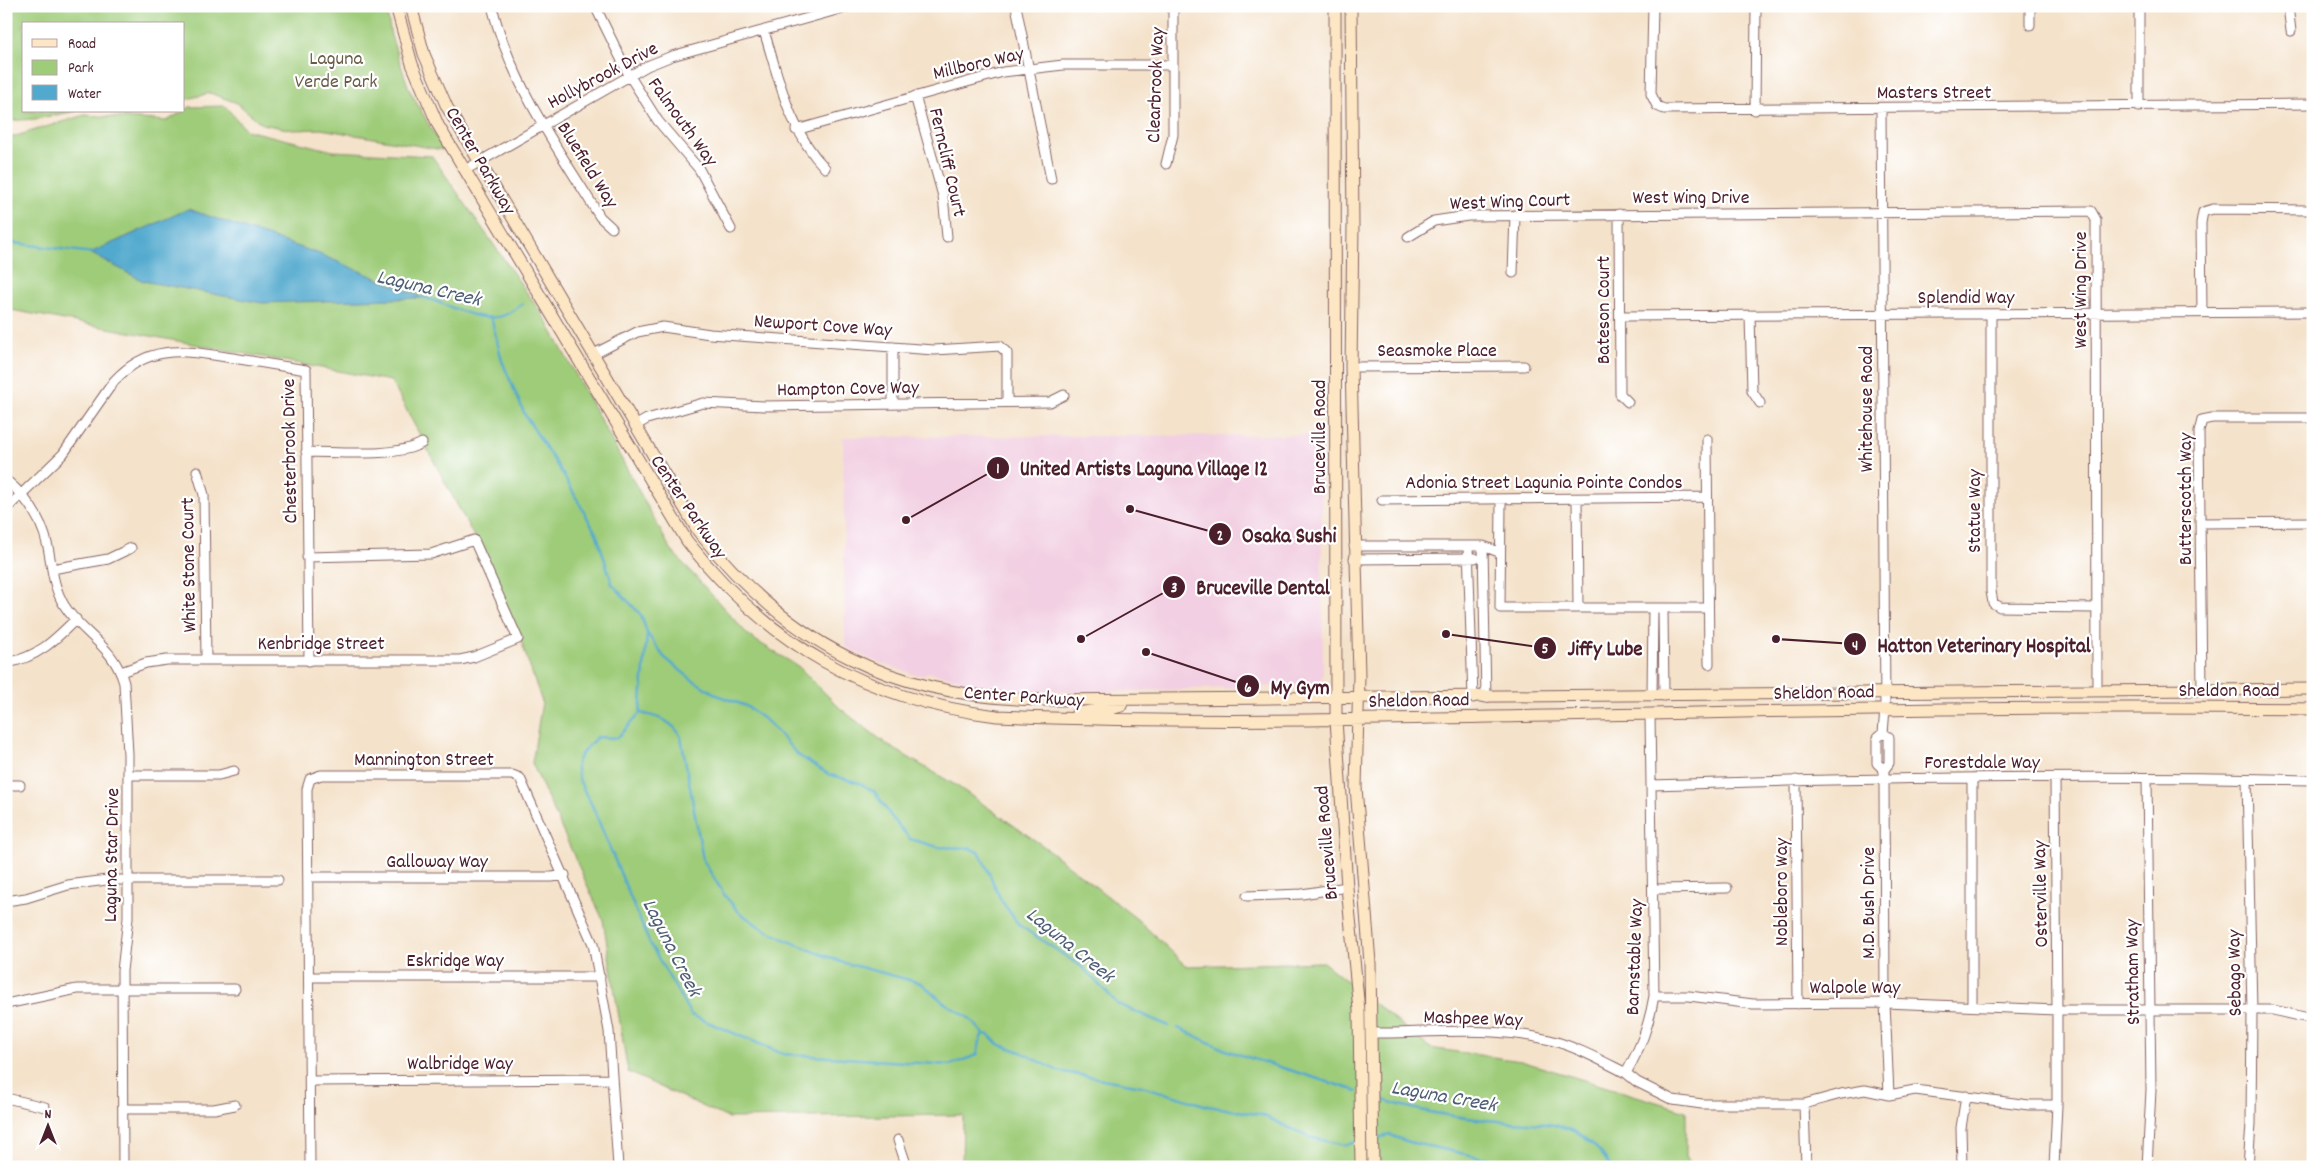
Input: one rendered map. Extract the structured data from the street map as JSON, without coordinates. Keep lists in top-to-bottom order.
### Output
{
  "streets": {
    "main road": ["Center Parkway", "Bruceville Road", "Sheldon Road"],
    "street": [
      "Millboro Way",
      "Hollybrook Drive",
      "Clearbrook Way",
      "Masters Street",
      "Falmouth Way",
      "Ferncliff Court",
      "Bluefield Way",
      "West Wing Drive",
      "West Wing Court",
      "Splendid Way",
      "Bateson Court",
      "Newport Cove Way",
      "Seasmoke Place",
      "Hampton Cove Way",
      "Whitehouse Road",
      "Chesterbrook Drive",
      "Adonia Street Lagunia Pointe Condos",
      "Butterscotch Way",
      "Statue Way",
      "White Stone Court",
      "Kenbridge Street",
      "Mannington Street",
      "Forestdale Way",
      "Laguna Star Drive",
      "Galloway Way",
      "Nobleboro Way",
      "Osterville Way",
      "M.D. Bush Drive",
      "Barnstable Way",
      "Eskridge Way",
      "Stratham Way",
      "Sebago Way",
      "Walpole Way",
      "Mashpee Way",
      "Walbridge Way"
    ]
  },
  "crossings": [
    ["Millboro Way", "Clearbrook Way"],
    ["Millboro Way", "Ferncliff Court"],
    ["Hollybrook Drive", "Falmouth Way"],
    ["Hollybrook Drive", "Center Parkway"],
    ["Hollybrook Drive", "Bluefield Way"],
    ["Masters Street", "Whitehouse Road"],
    ["Center Parkway", "Newport Cove Way"],
    ["Center Parkway", "Hampton Cove Way"],
    ["Center Parkway", "Bruceville Road"],
    ["Center Parkway", "Sheldon Road"],
    ["West Wing Drive", "West Wing Court"],
    ["West Wing Drive", "Splendid Way"],
    ["West Wing Drive", "Bateson Court"],
    ["West Wing Drive", "Whitehouse Road"],
    ["West Wing Drive", "Statue Way"],
    ["West Wing Drive", "Sheldon Road"],
    ["West Wing Court", "Bateson Court"],
    ["Splendid Way", "Bateson Court"],
    ["Splendid Way", "Whitehouse Road"],
    ["Splendid Way", "Statue Way"],
    ["Newport Cove Way", "Hampton Cove Way"],
    ["Seasmoke Place", "Bruceville Road"],
    ["Whitehouse Road", "Sheldon Road"],
    ["Whitehouse Road", "M.D. Bush Drive"],
    ["Bruceville Road", "Sheldon Road"],
    ["Bruceville Road", "Mashpee Way"],
    ["Chesterbrook Drive", "Kenbridge Street"],
    ["Chesterbrook Drive", "Laguna Star Drive"],
    ["Butterscotch Way", "Sheldon Road"],
    ["White Stone Court", "Kenbridge Street"],
    ["Kenbridge Street", "Laguna Star Drive"],
    ["Sheldon Road", "M.D. Bush Drive"],
    ["Sheldon Road", "Barnstable Way"],
    ["Mannington Street", "Galloway Way"],
    ["Mannington Street", "Eskridge Way"],
    ["Mannington Street", "Walbridge Way"],
    ["Forestdale Way", "Nobleboro Way"],
    ["Forestdale Way", "Osterville Way"],
    ["Forestdale Way", "M.D. Bush Drive"],
    ["Forestdale Way", "Barnstable Way"],
    ["Forestdale Way", "Stratham Way"],
    ["Forestdale Way", "Sebago Way"],
    ["Nobleboro Way", "Walpole Way"],
    ["Osterville Way", "Walpole Way"],
    ["M.D. Bush Drive", "Walpole Way"],
    ["Barnstable Way", "Walpole Way"],
    ["Barnstable Way", "Mashpee Way"],
    ["Stratham Way", "Walpole Way"],
    ["Sebago Way", "Walpole Way"]
  ],
  "water": ["Laguna Creek"],
  "parks": ["Laguna Verde Park"],
  "places": [
    "Osaka Sushi",
    "United Artists Laguna Village 12",
    "Jiffy Lube",
    "Bruceville Dental",
    "Hatton Veterinary Hospital",
    "My Gym"
  ],
  "legend": ["Road", "Park", "Water"],
  "north": "top"
}
